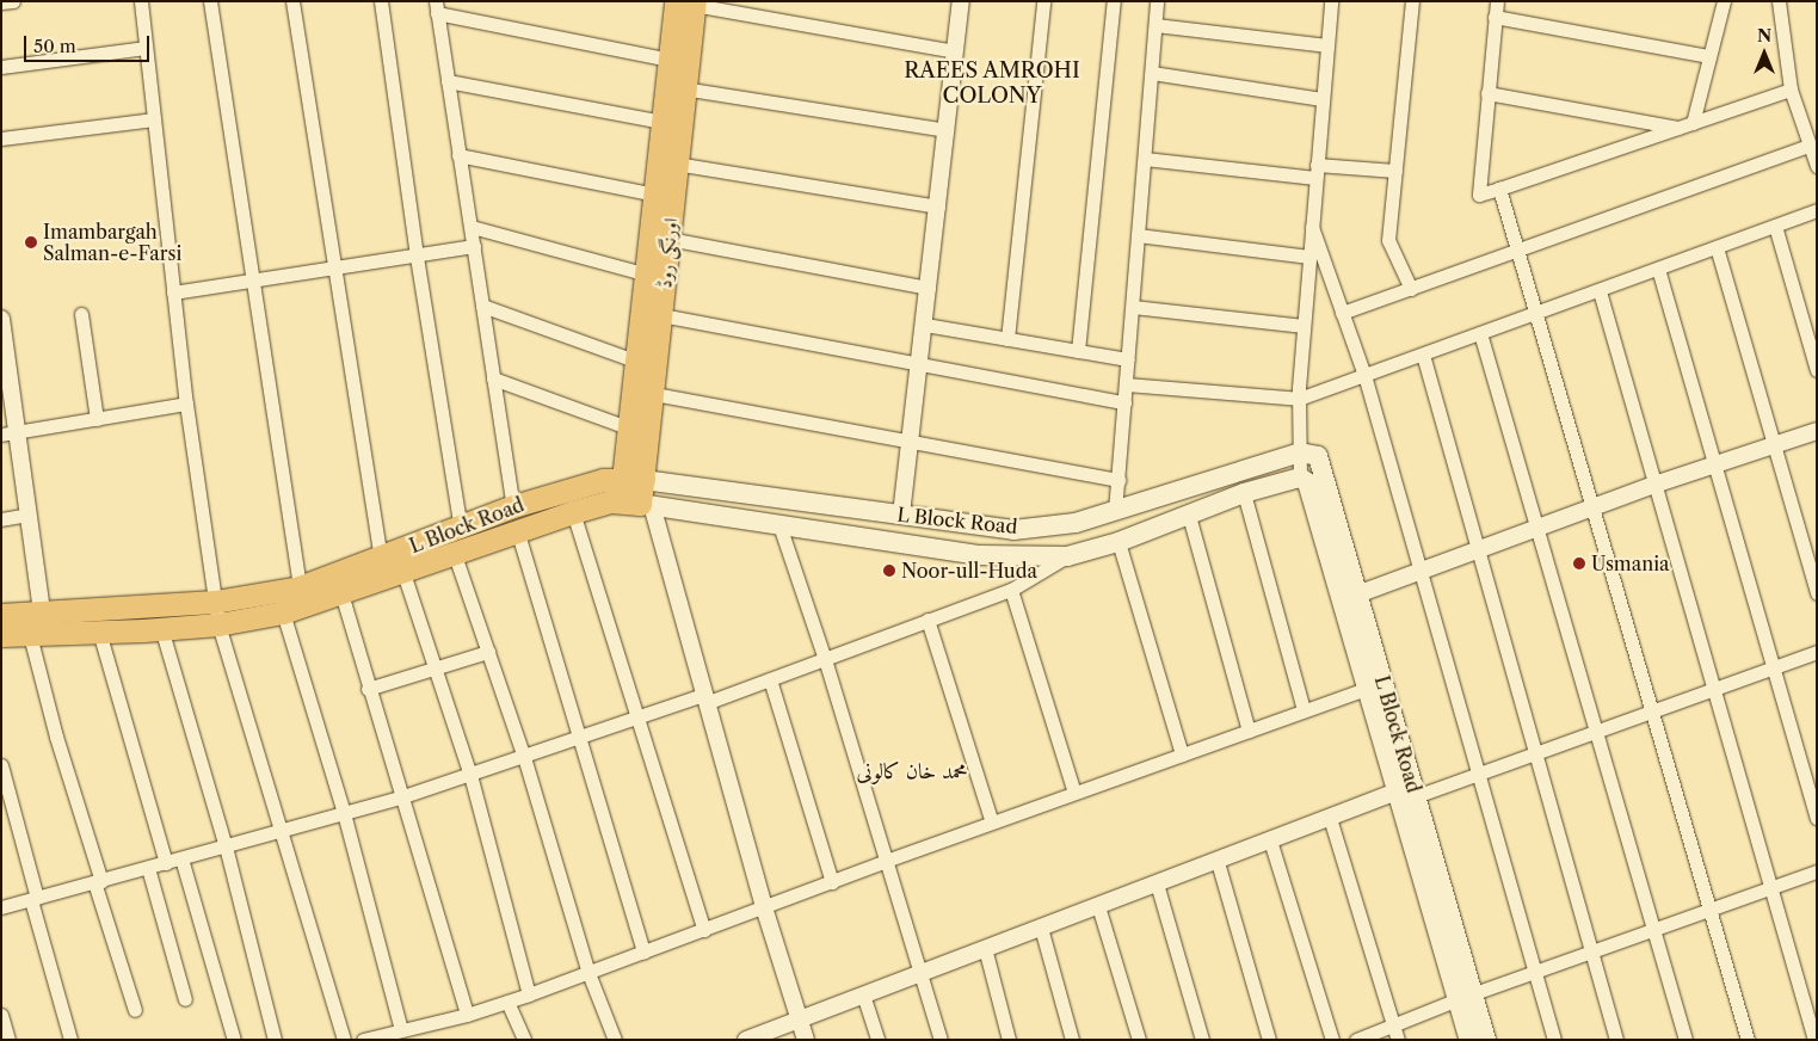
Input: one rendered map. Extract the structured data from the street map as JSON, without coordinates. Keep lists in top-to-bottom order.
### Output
{
  "streets": {
    "main road": ["اورنگی روڈ", "L Block Road"]
  },
  "crossings": [
    ["اورنگی روڈ", "L Block Road"]
  ],
  "districts": ["RAEES AMROHI COLONY", "محمد خان کالونی"],
  "places": ["Imambargah Salman-e-Farsi", "Usmania", "Noor-ull-Huda"],
  "scale_bar": "50 m",
  "north": "top"
}
